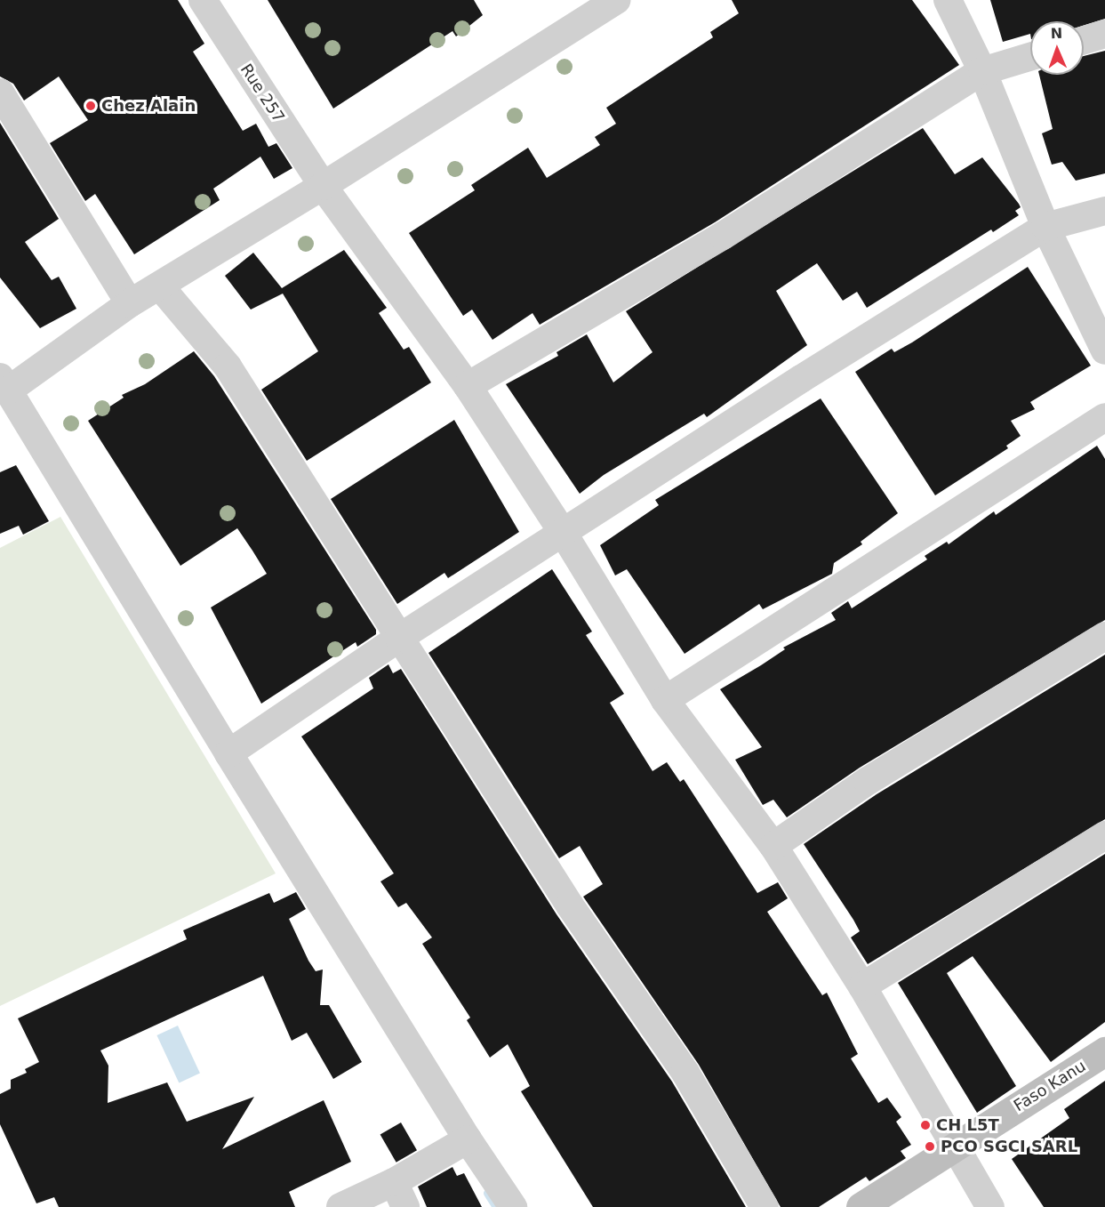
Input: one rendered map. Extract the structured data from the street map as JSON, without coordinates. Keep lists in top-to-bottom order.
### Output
{
  "streets": {
    "main road": ["Faso Kanu"],
    "street": ["Rue 257"]
  },
  "crossings": [
    ["Rue 257", "Faso Kanu"]
  ],
  "places": ["Chez Alain", "CH L5T", "PCO SGCI SARL"],
  "north": "top"
}
